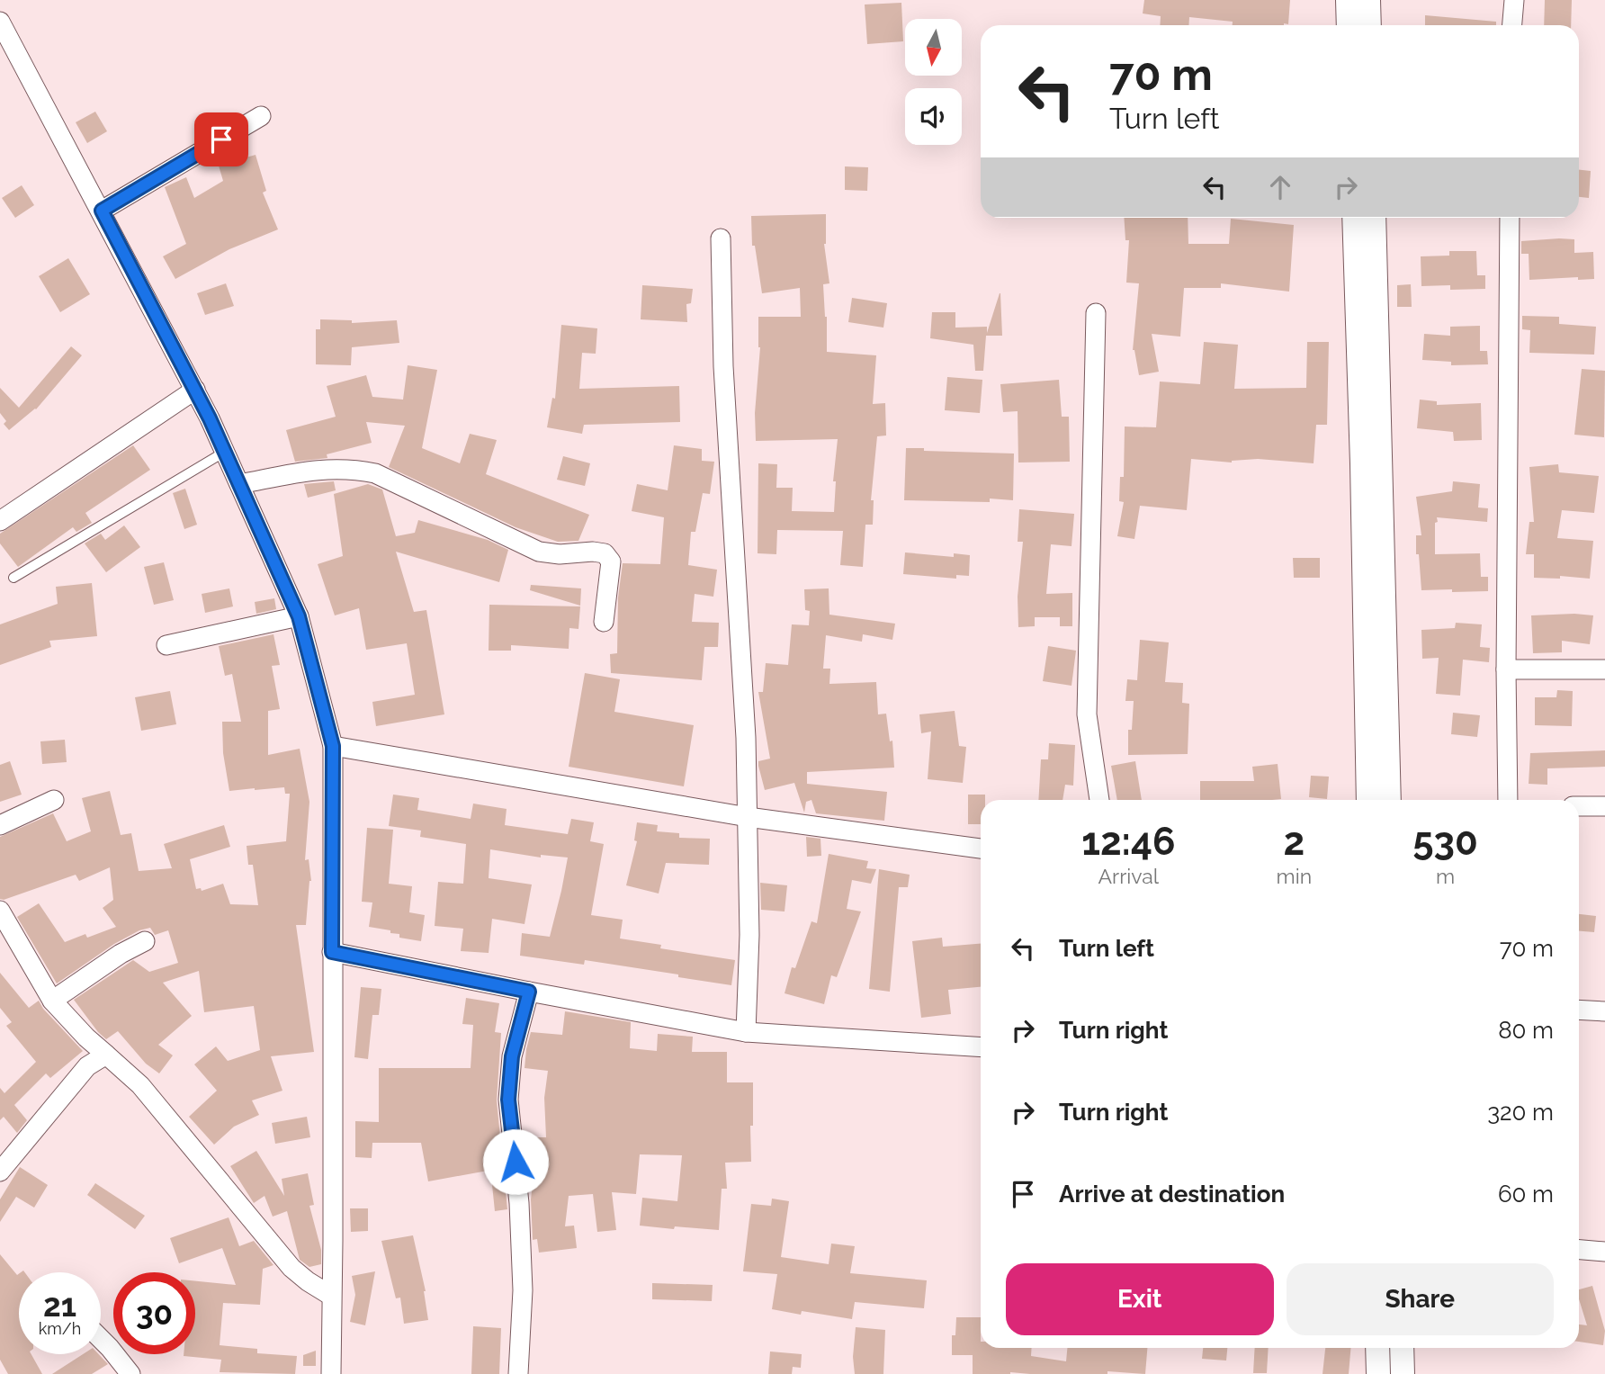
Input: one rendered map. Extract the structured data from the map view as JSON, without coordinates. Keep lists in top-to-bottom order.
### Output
{
  "north": "bottom",
  "page": {
    "turn": ["70 m", "Turn left"],
    "eta": [
      "12:46",
      "Arrival",
      "2",
      "min",
      "530",
      "m"
    ],
    "list": [
      {
        "name": "Turn left",
        "value": "70 m"
      },
      {
        "name": "Turn right",
        "value": "80 m"
      },
      {
        "name": "Turn right",
        "value": "320 m"
      },
      {
        "name": "Arrive at destination",
        "value": "60 m"
      }
    ],
    "buttons": ["Exit", "Share"],
    "speed": "21 km/h",
    "limit": "30"
  }
}
